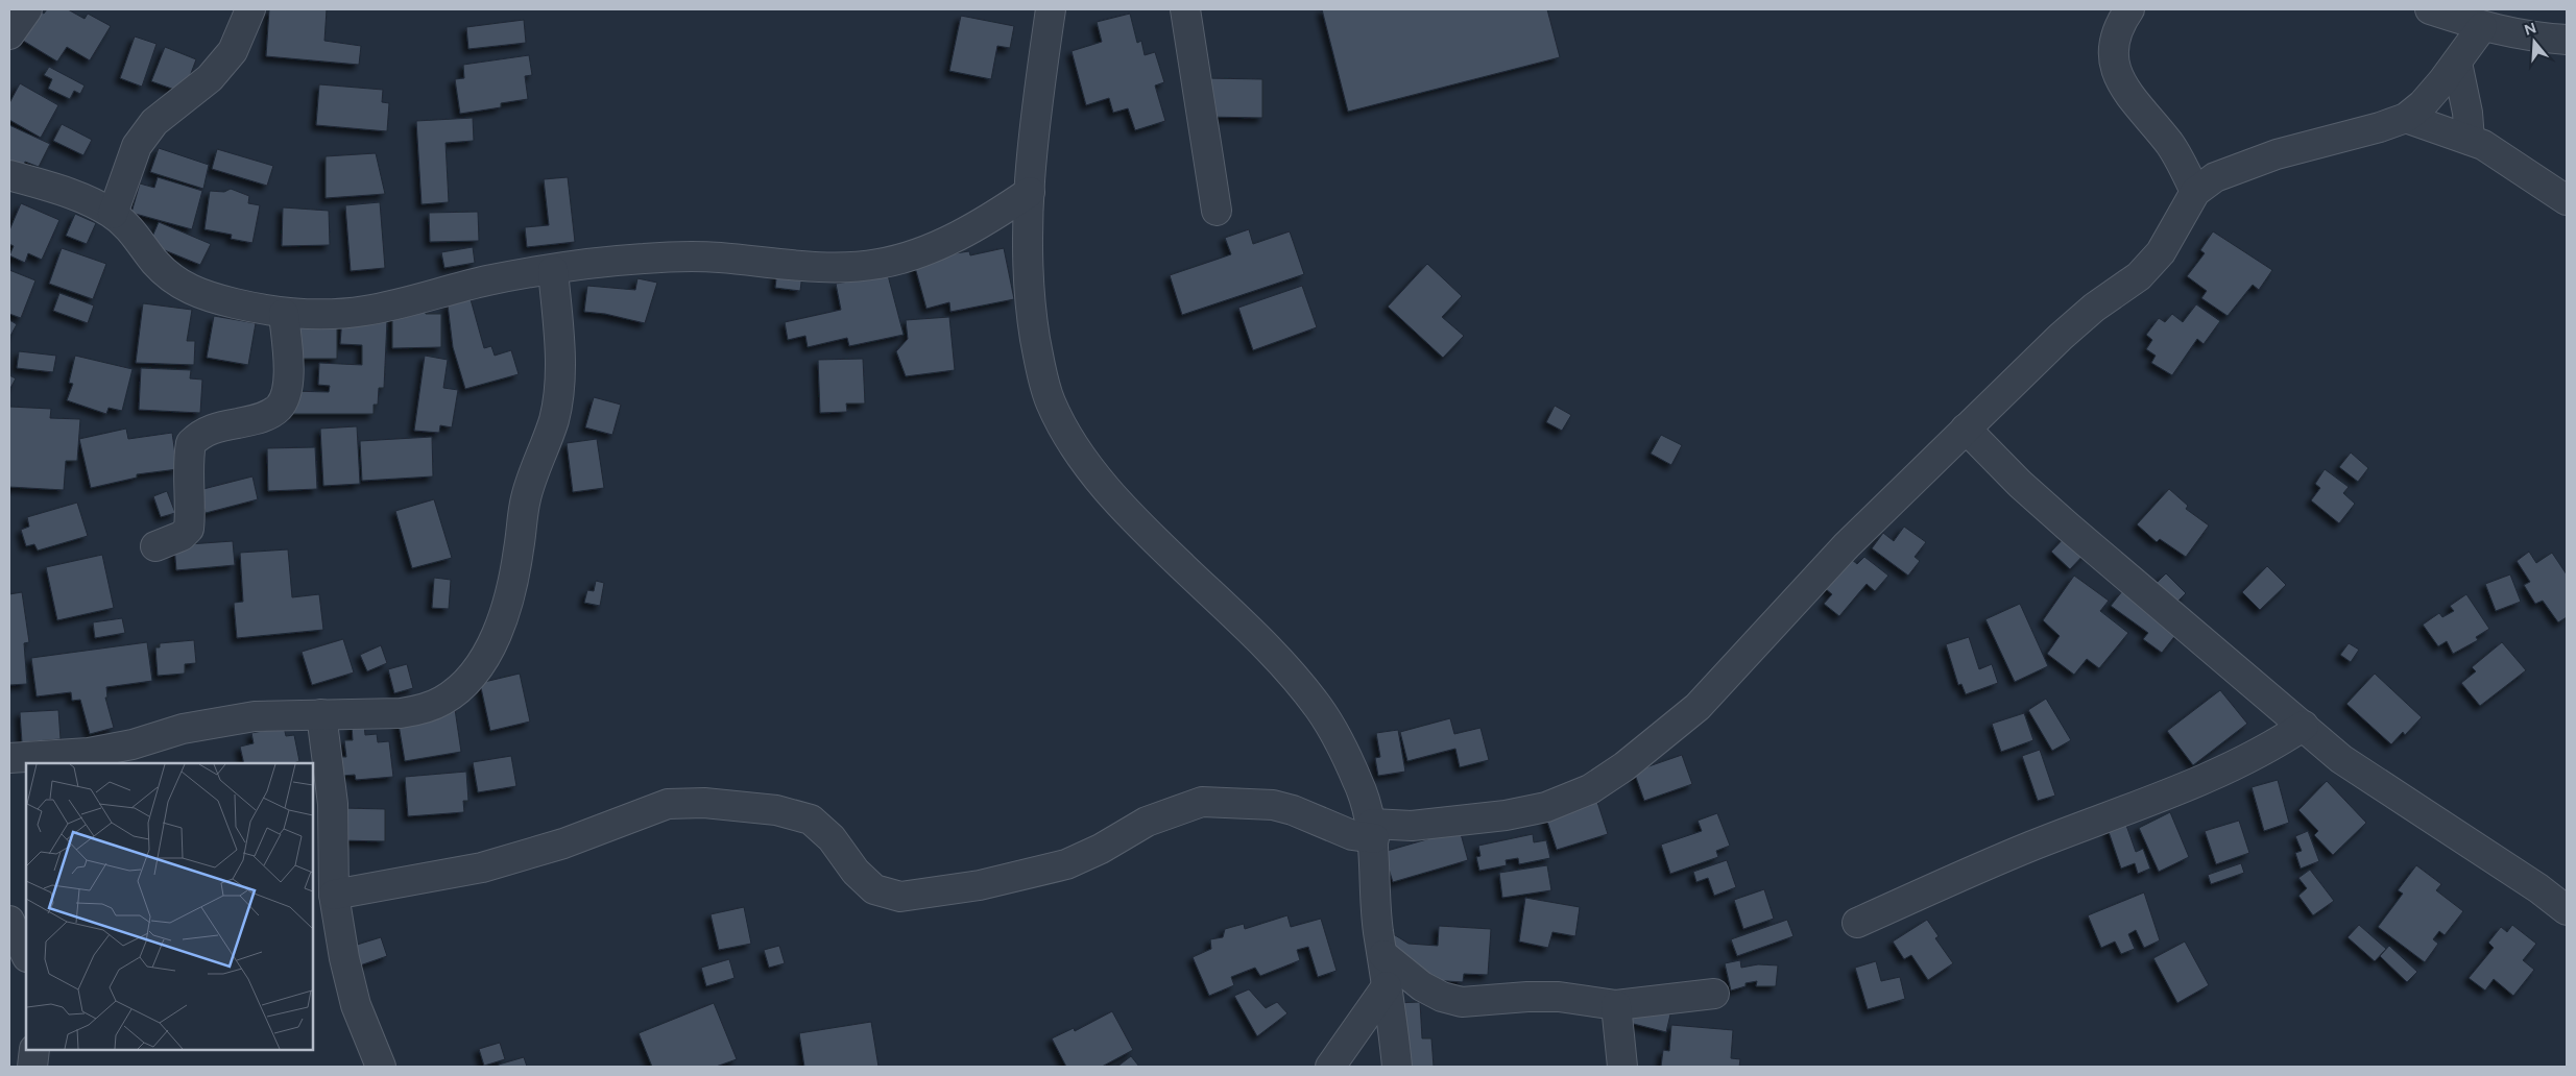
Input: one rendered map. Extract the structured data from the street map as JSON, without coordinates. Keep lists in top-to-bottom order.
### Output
{
  "north": "top"
}
